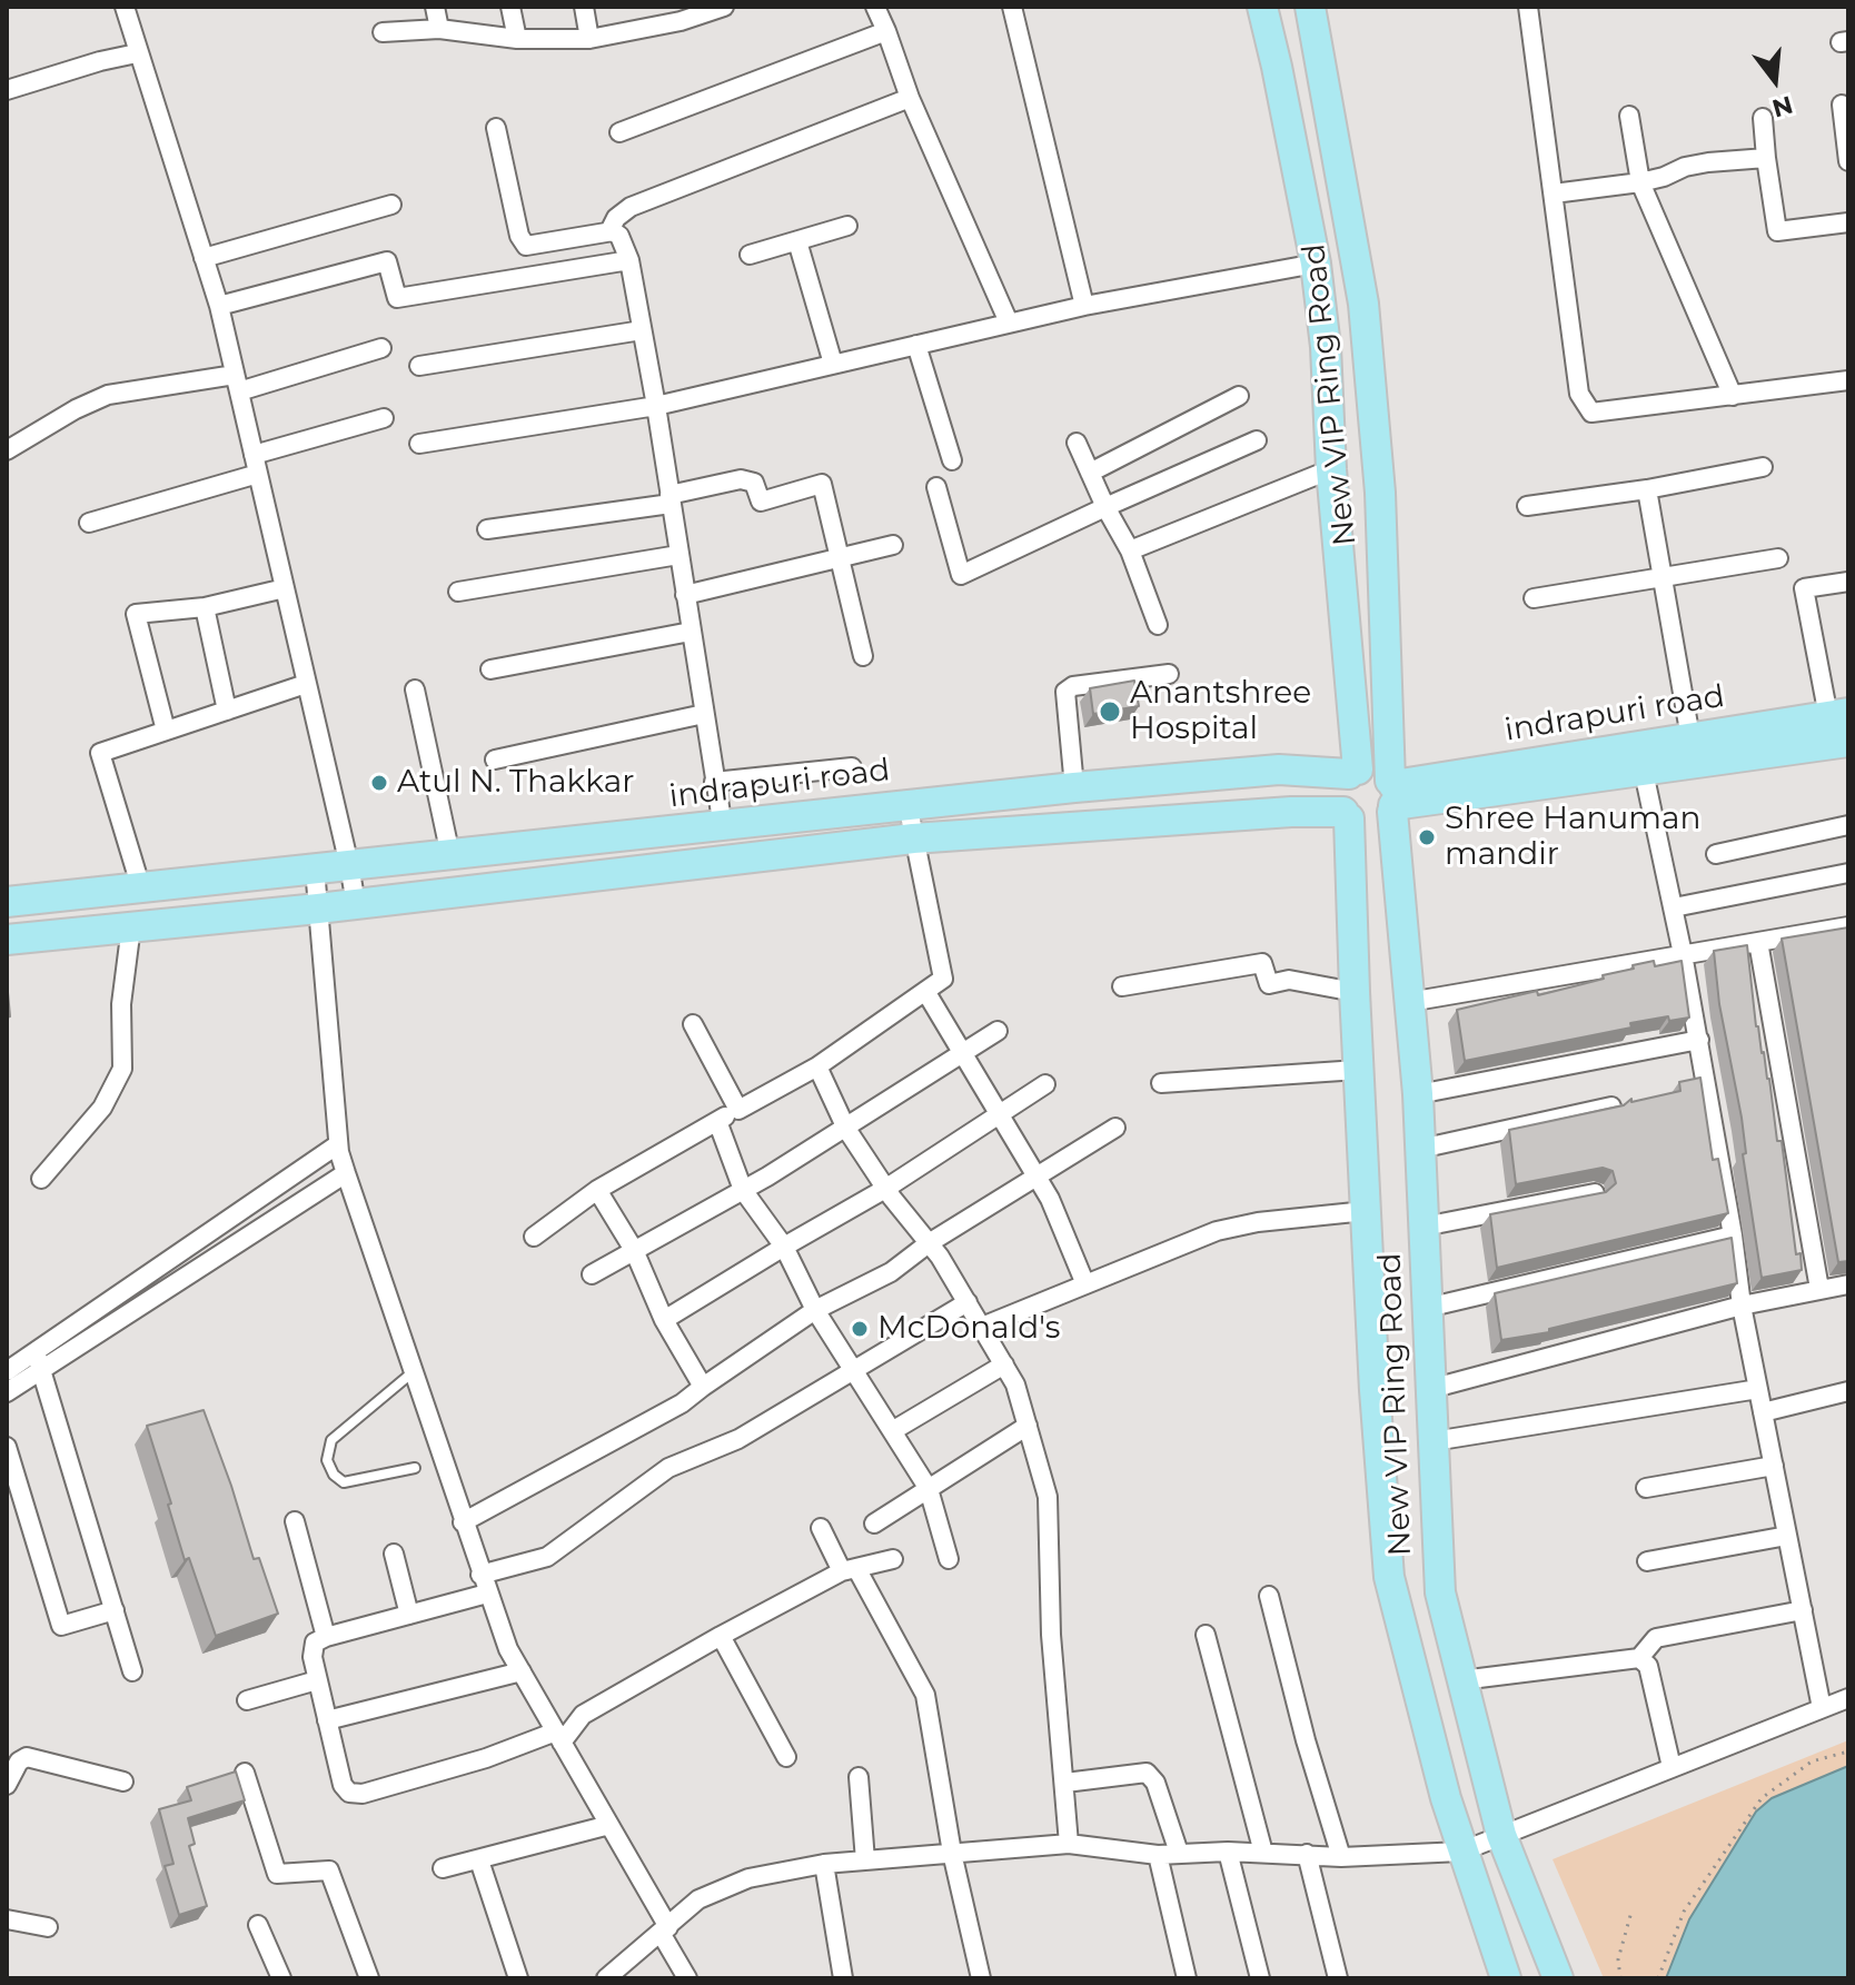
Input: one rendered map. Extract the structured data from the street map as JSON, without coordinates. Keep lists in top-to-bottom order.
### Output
{
  "streets": {
    "main road": ["New VIP Ring Road", "indrapuri road"]
  },
  "crossings": [
    ["New VIP Ring Road", "indrapuri road"]
  ],
  "places": [
    "Anantshree Hospital",
    "Atul N. Thakkar",
    "Shree Hanuman mandir",
    "McDonald's"
  ],
  "north": "bottom"
}
